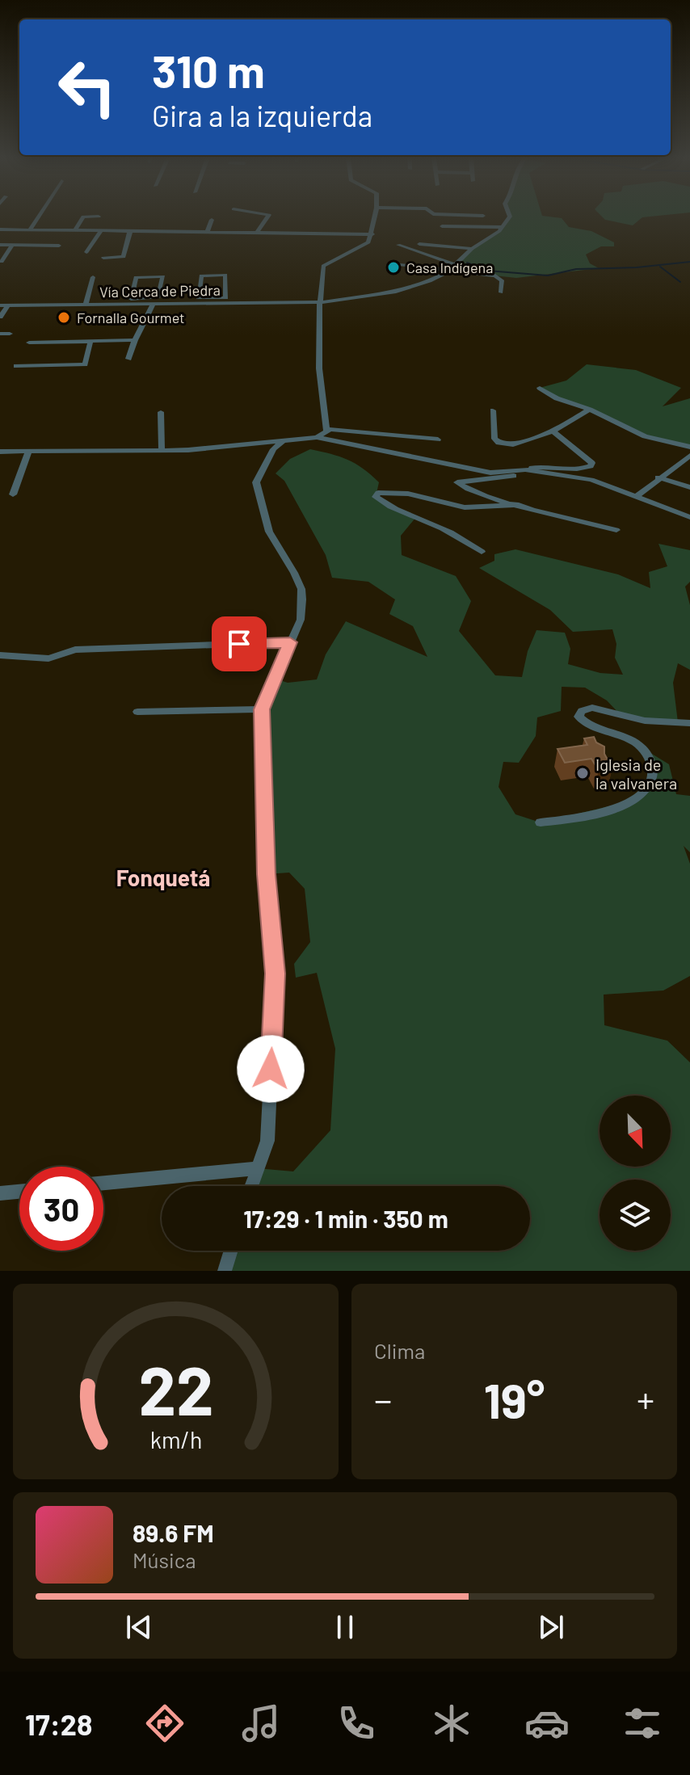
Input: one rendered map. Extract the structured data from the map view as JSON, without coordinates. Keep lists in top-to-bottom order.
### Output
{
  "streets": {
    "street": ["Vía Cerca de Piedra"]
  },
  "districts": ["Fonquetá"],
  "places": ["Casa Indígena", "Fornalla Gourmet", "Iglesia de la valvanera"],
  "north": "bottom right",
  "page": {
    "turn": ["310 m", "Gira a la izquierda"],
    "limit": "30",
    "trip": "17:29 · 1 min · 350 m",
    "tile": "Clima",
    "heat": ["−", "19°", "+"],
    "song": ["89.6 FM", "Música"],
    "tabs": "17:28",
    "gauge": ["22", "km/h"]
  }
}
